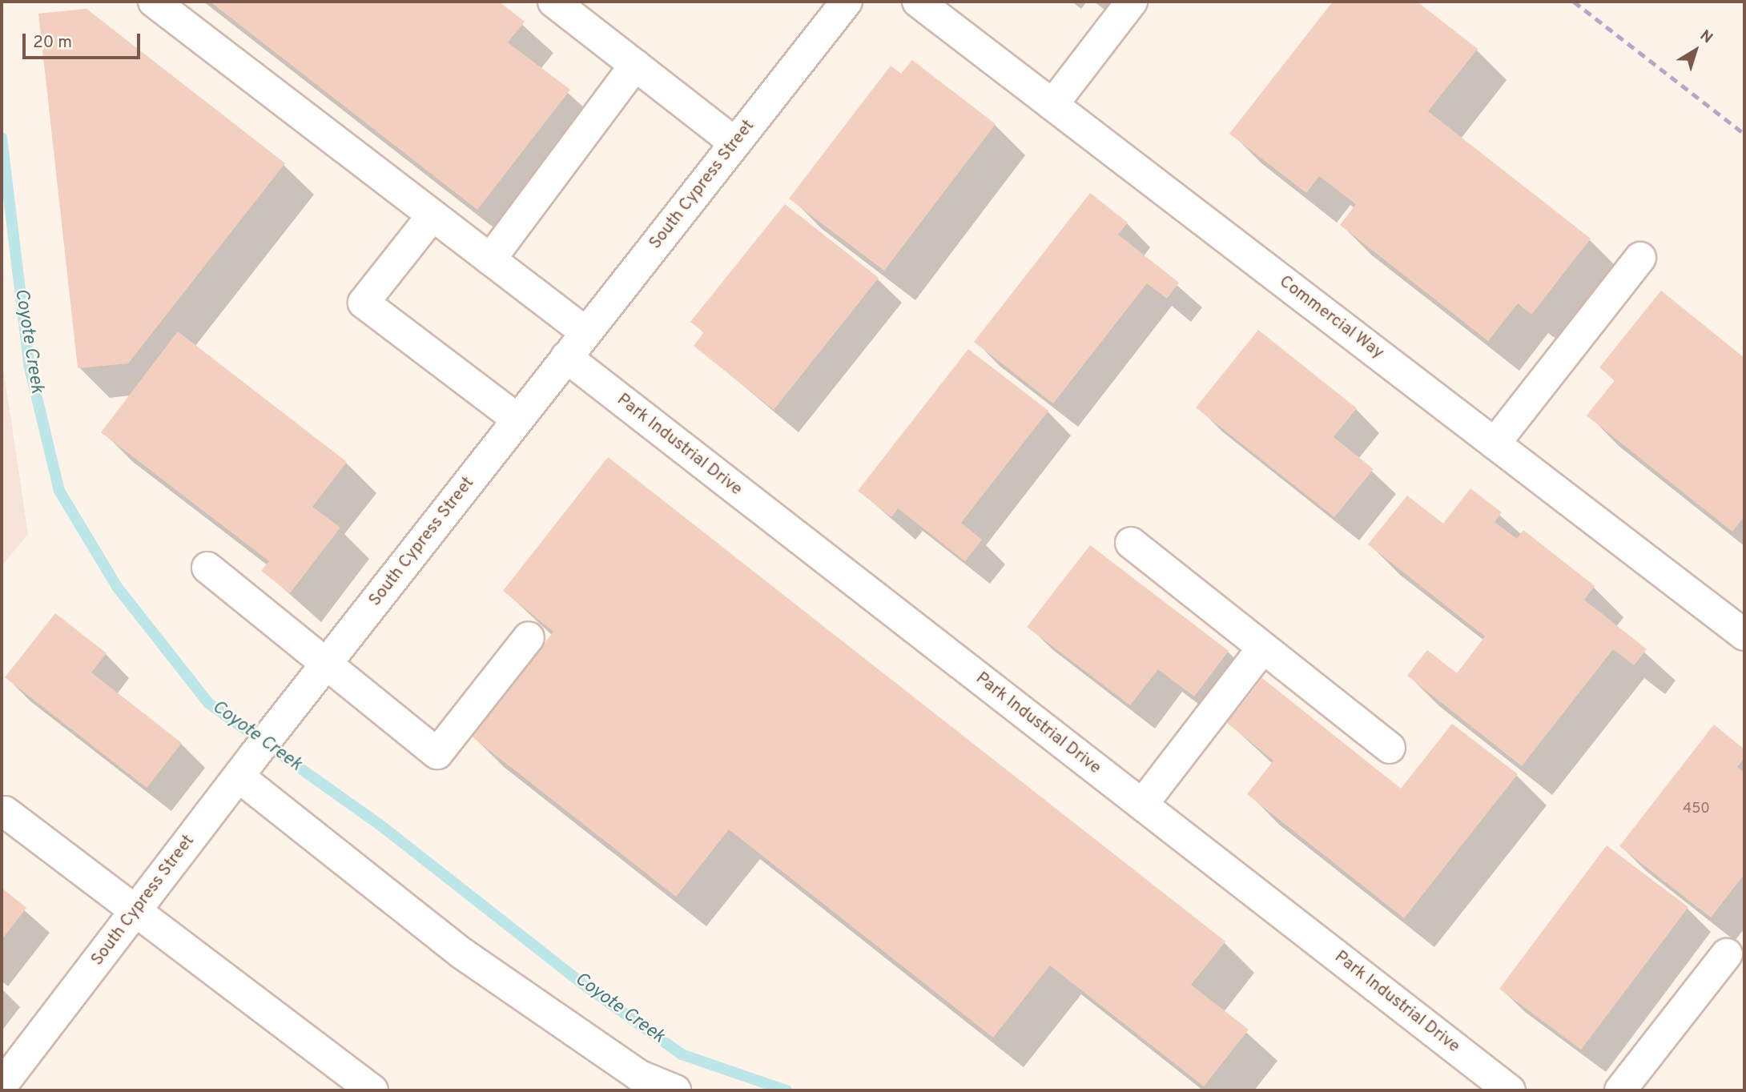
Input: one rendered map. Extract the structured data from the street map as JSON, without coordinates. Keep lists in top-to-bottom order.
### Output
{
  "streets": {
    "street": ["South Cypress Street", "Commercial Way", "Park Industrial Drive"]
  },
  "crossings": [
    ["South Cypress Street", "Park Industrial Drive"]
  ],
  "water": ["Coyote Creek"],
  "house_numbers": ["450"],
  "scale_bar": "20 m",
  "north": "top right"
}
